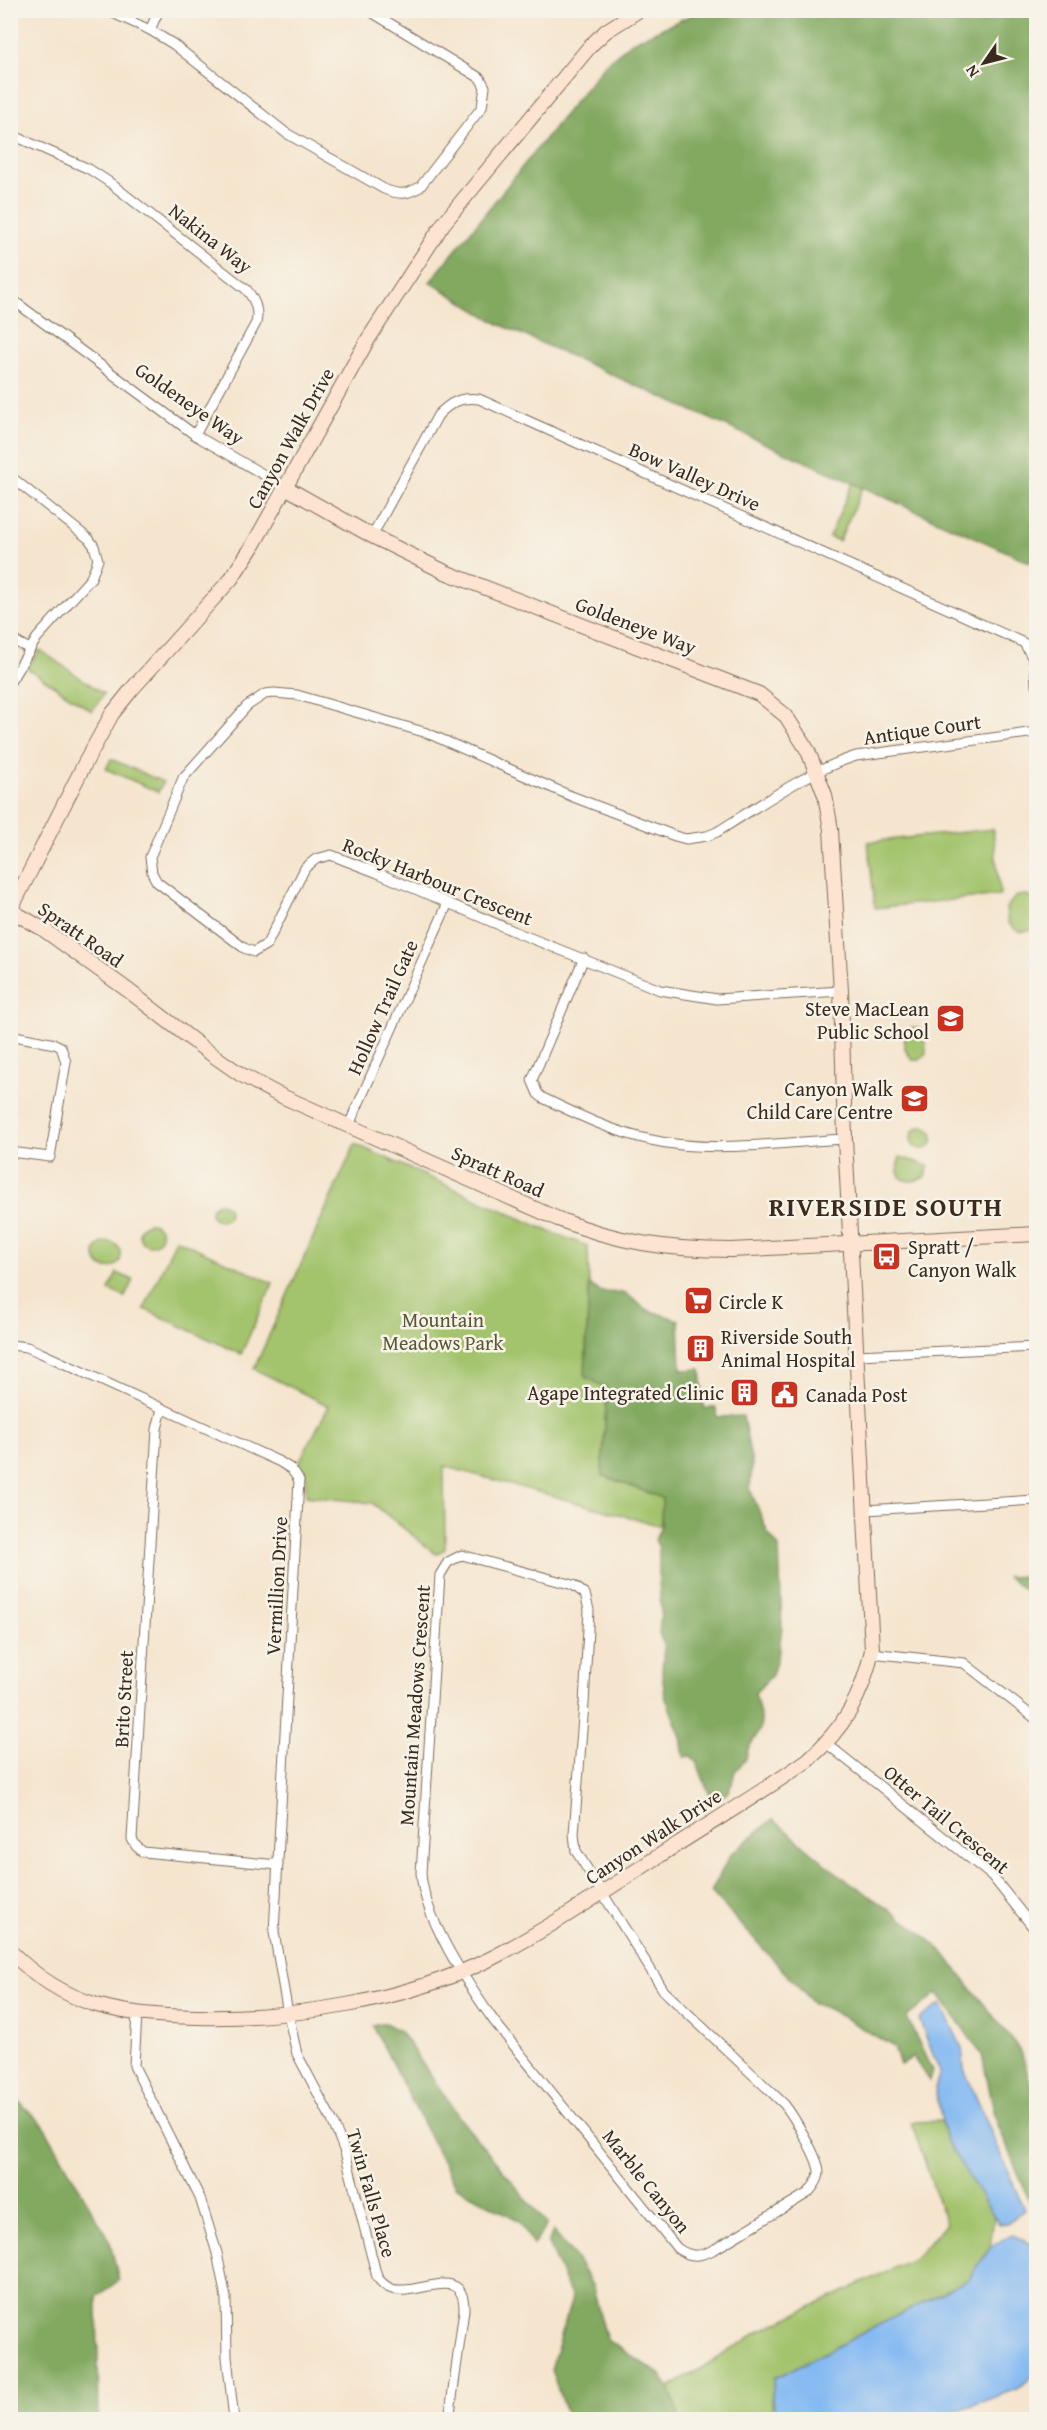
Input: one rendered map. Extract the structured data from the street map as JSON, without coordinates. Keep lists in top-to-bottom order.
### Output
{
  "streets": {
    "street": [
      "Nakina Way",
      "Goldeneye Way",
      "Canyon Walk Drive",
      "Bow Valley Drive",
      "Antique Court",
      "Rocky Harbour Crescent",
      "Spratt Road",
      "Hollow Trail Gate",
      "Vermillion Drive",
      "Brito Street",
      "Mountain Meadows Crescent",
      "Otter Tail Crescent",
      "Marble Canyon",
      "Twin Falls Place"
    ]
  },
  "crossings": [
    ["Nakina Way", "Goldeneye Way"],
    ["Goldeneye Way", "Canyon Walk Drive"],
    ["Goldeneye Way", "Bow Valley Drive"],
    ["Goldeneye Way", "Antique Court"],
    ["Goldeneye Way", "Rocky Harbour Crescent"],
    ["Goldeneye Way", "Spratt Road"],
    ["Canyon Walk Drive", "Spratt Road"],
    ["Canyon Walk Drive", "Vermillion Drive"],
    ["Canyon Walk Drive", "Mountain Meadows Crescent"],
    ["Canyon Walk Drive", "Otter Tail Crescent"],
    ["Canyon Walk Drive", "Marble Canyon"],
    ["Canyon Walk Drive", "Twin Falls Place"],
    ["Antique Court", "Rocky Harbour Crescent"],
    ["Rocky Harbour Crescent", "Hollow Trail Gate"],
    ["Spratt Road", "Hollow Trail Gate"],
    ["Vermillion Drive", "Brito Street"],
    ["Vermillion Drive", "Twin Falls Place"],
    ["Mountain Meadows Crescent", "Marble Canyon"]
  ],
  "districts": ["RIVERSIDE SOUTH"],
  "parks": ["Mountain Meadows Park"],
  "places": {
    "school or university": ["Steve MacLean Public School", "Canyon Walk Child Care Centre"],
    "bus stop": ["Spratt / Canyon Walk"],
    "supermarket": ["Circle K"],
    "building": ["Riverside South Animal Hospital", "Agape Integrated Clinic"],
    "public building": ["Canada Post"]
  },
  "north": "bottom left"
}
